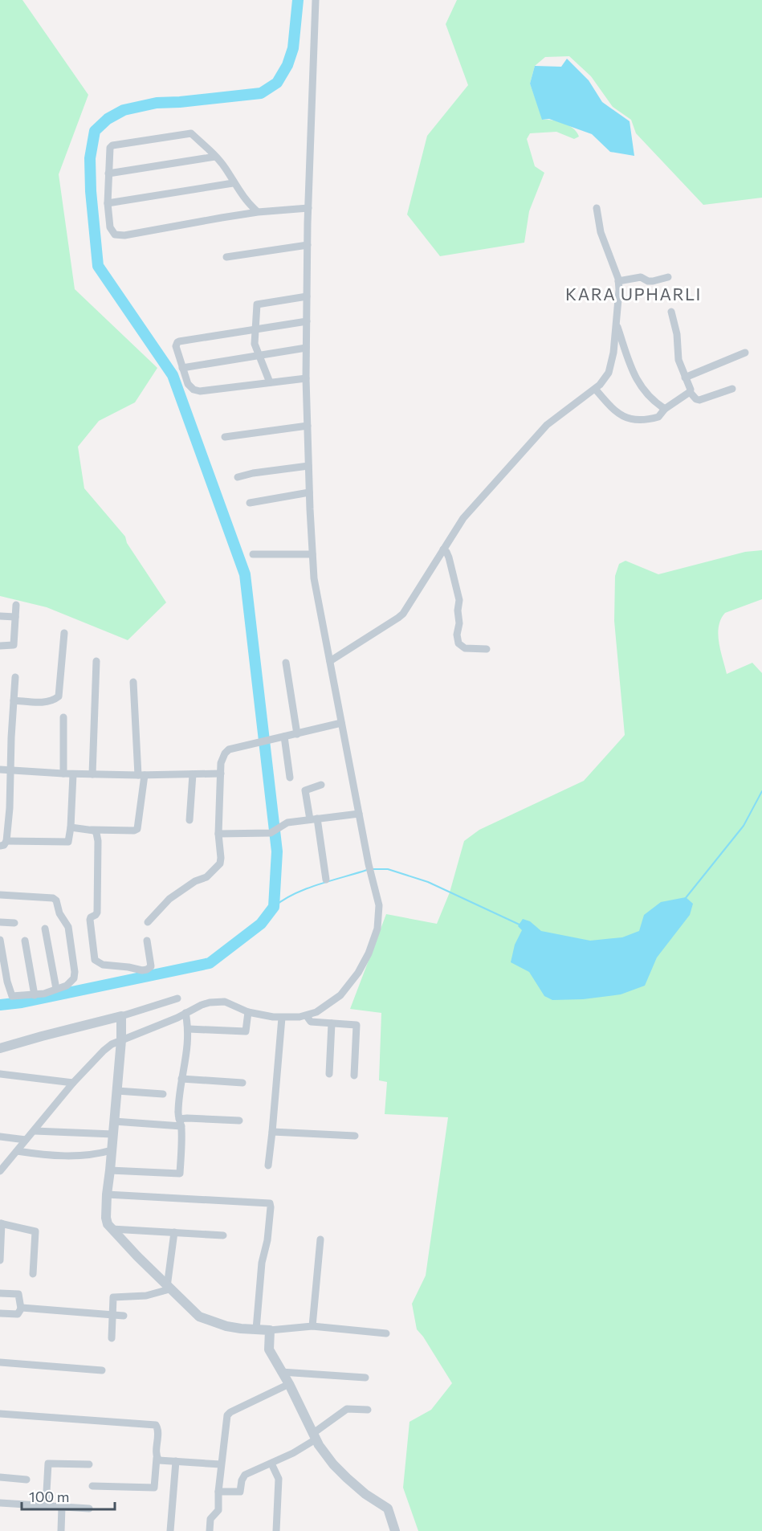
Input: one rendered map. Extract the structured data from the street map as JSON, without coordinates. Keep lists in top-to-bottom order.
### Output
{
  "districts": ["KARA UPHARLI"],
  "scale_bar": "100 m"
}
